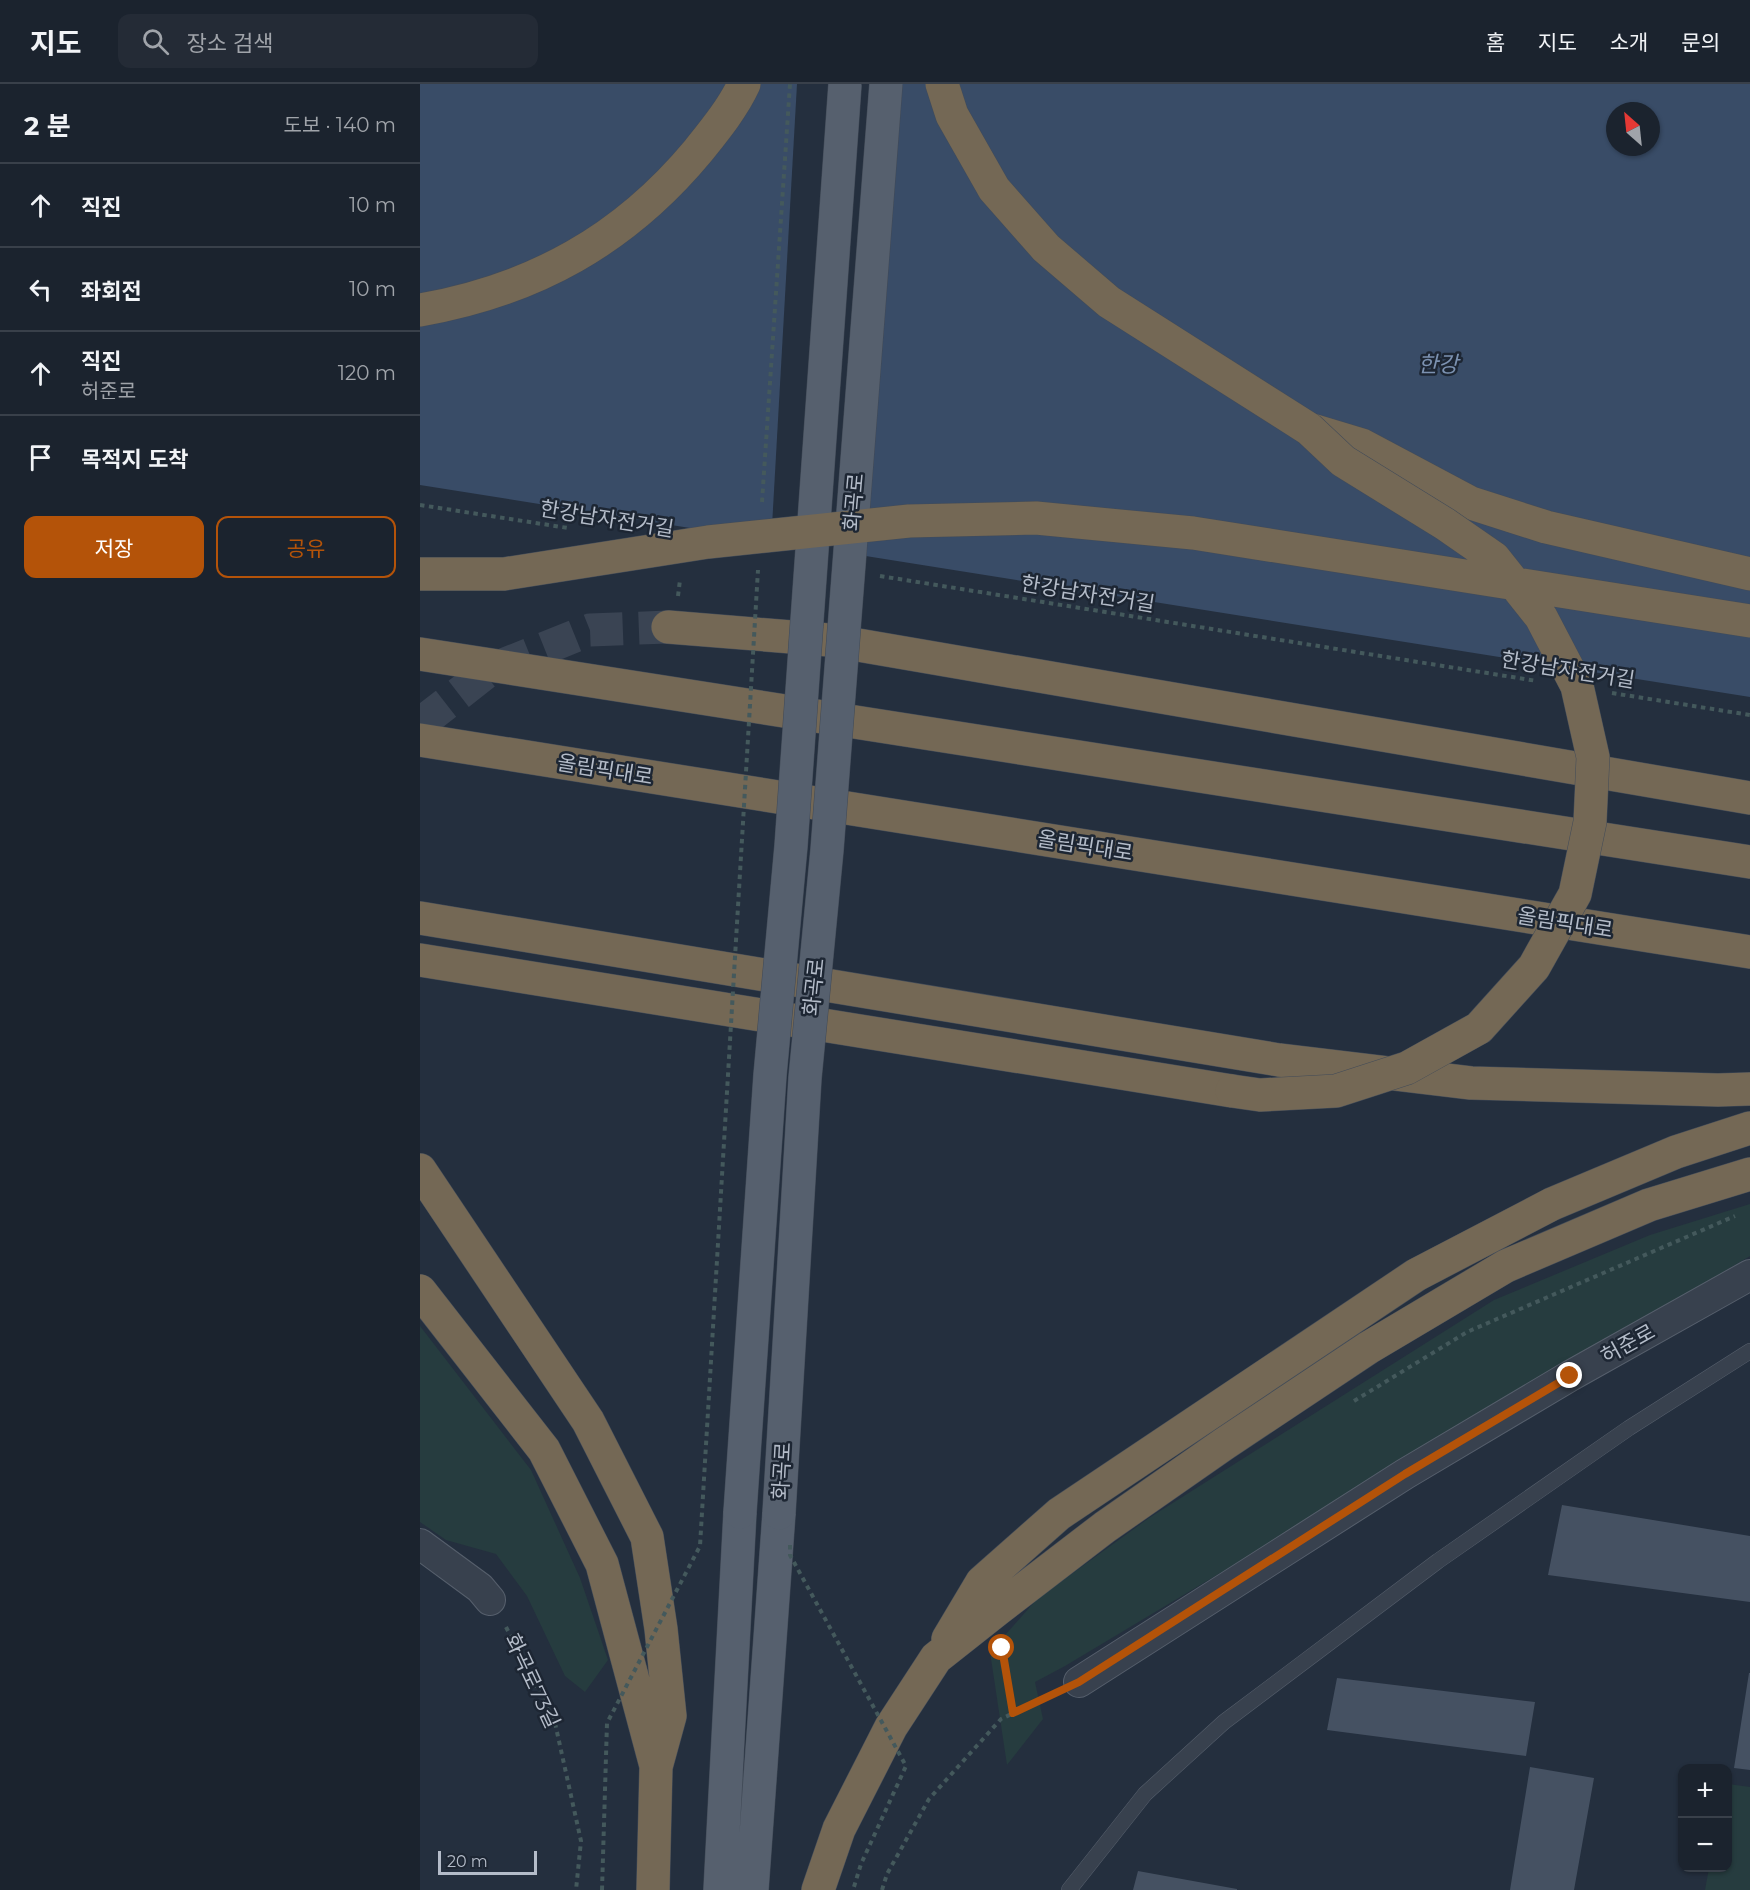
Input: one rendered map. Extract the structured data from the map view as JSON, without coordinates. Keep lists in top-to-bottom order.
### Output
{
  "streets": {
    "highway": ["올림픽대로"],
    "main road": ["화곡로"],
    "street": ["허준로"],
    "path": ["한강남자전거길", "화곡로73길"]
  },
  "water": ["한강"],
  "scale_bar": "20 m",
  "north": "top left",
  "page": {
    "header": "지도",
    "search": "장소 검색",
    "nav": [
      "홈",
      "지도",
      "소개",
      "문의"
    ],
    "heading": ["2 분", "도보 · 140 m"],
    "list": [
      ["직진", "10 m"],
      ["좌회전", "10 m"],
      ["직진", "허준로", "120 m"],
      "목적지 도착"
    ],
    "buttons": ["저장", "공유"],
    "map_buttons": ["+", "−"],
    "scale": "20 m"
  }
}
